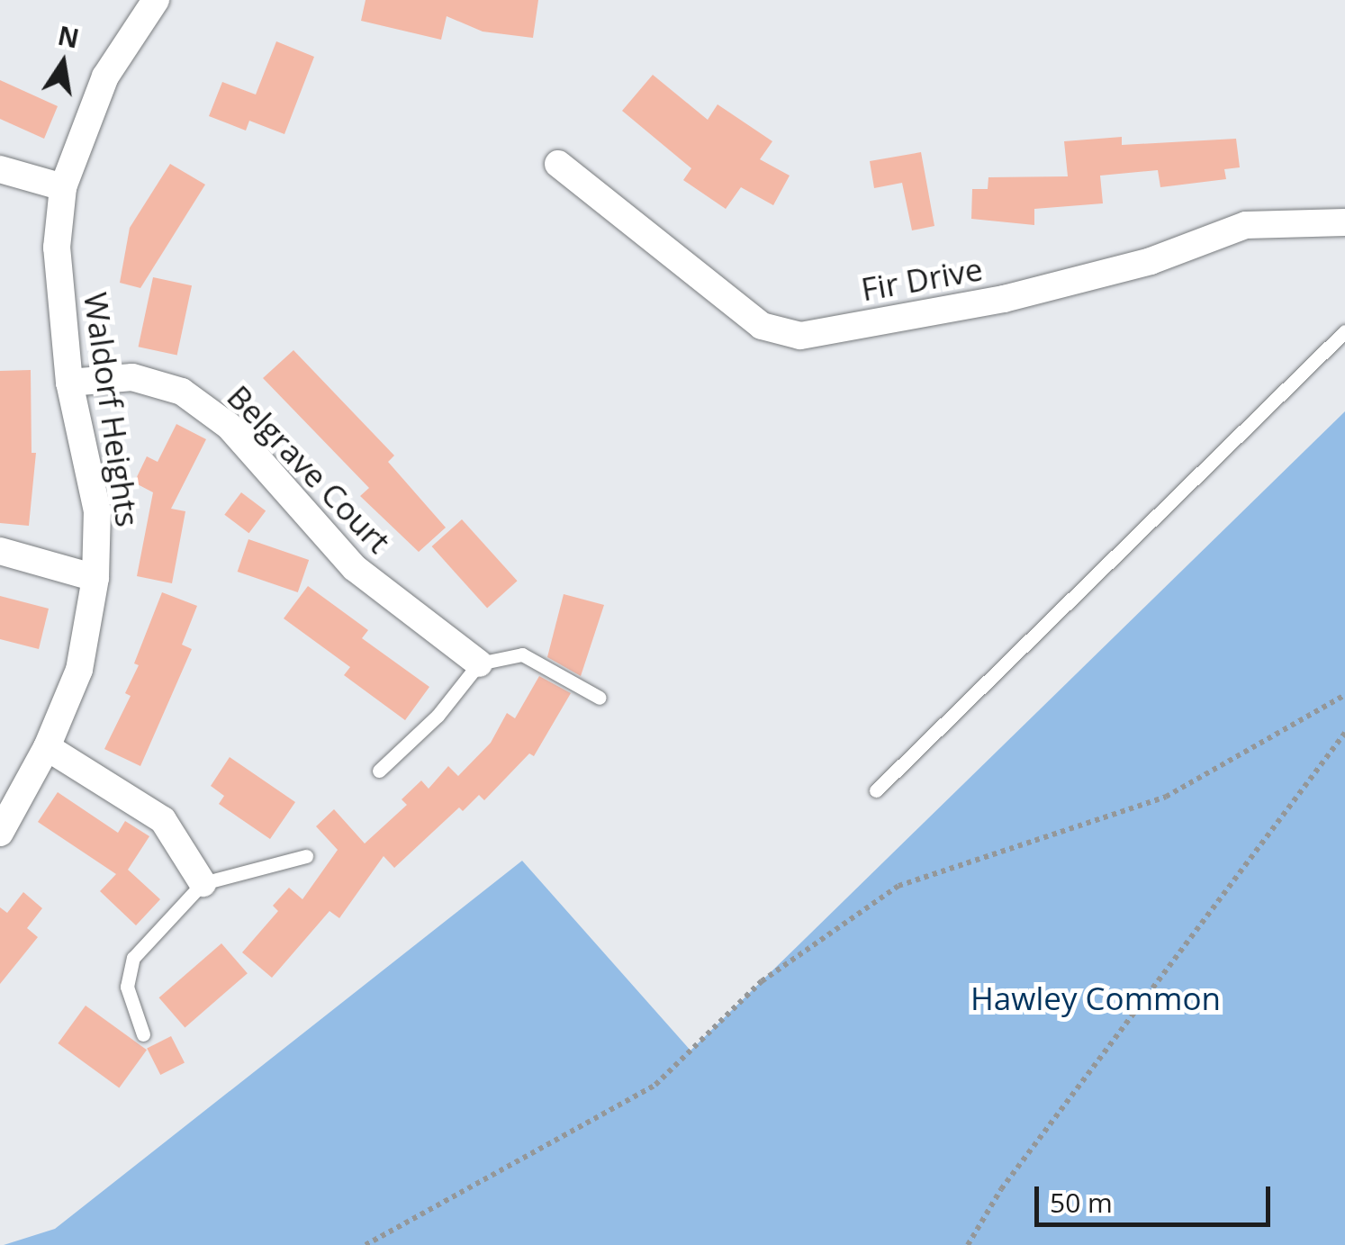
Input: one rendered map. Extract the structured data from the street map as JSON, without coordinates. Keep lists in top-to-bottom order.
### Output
{
  "streets": {
    "street": ["Fir Drive", "Waldorf Heights", "Belgrave Court"]
  },
  "crossings": [
    ["Waldorf Heights", "Belgrave Court"]
  ],
  "parks": ["Hawley Common"],
  "scale_bar": "50 m",
  "north": "top"
}
